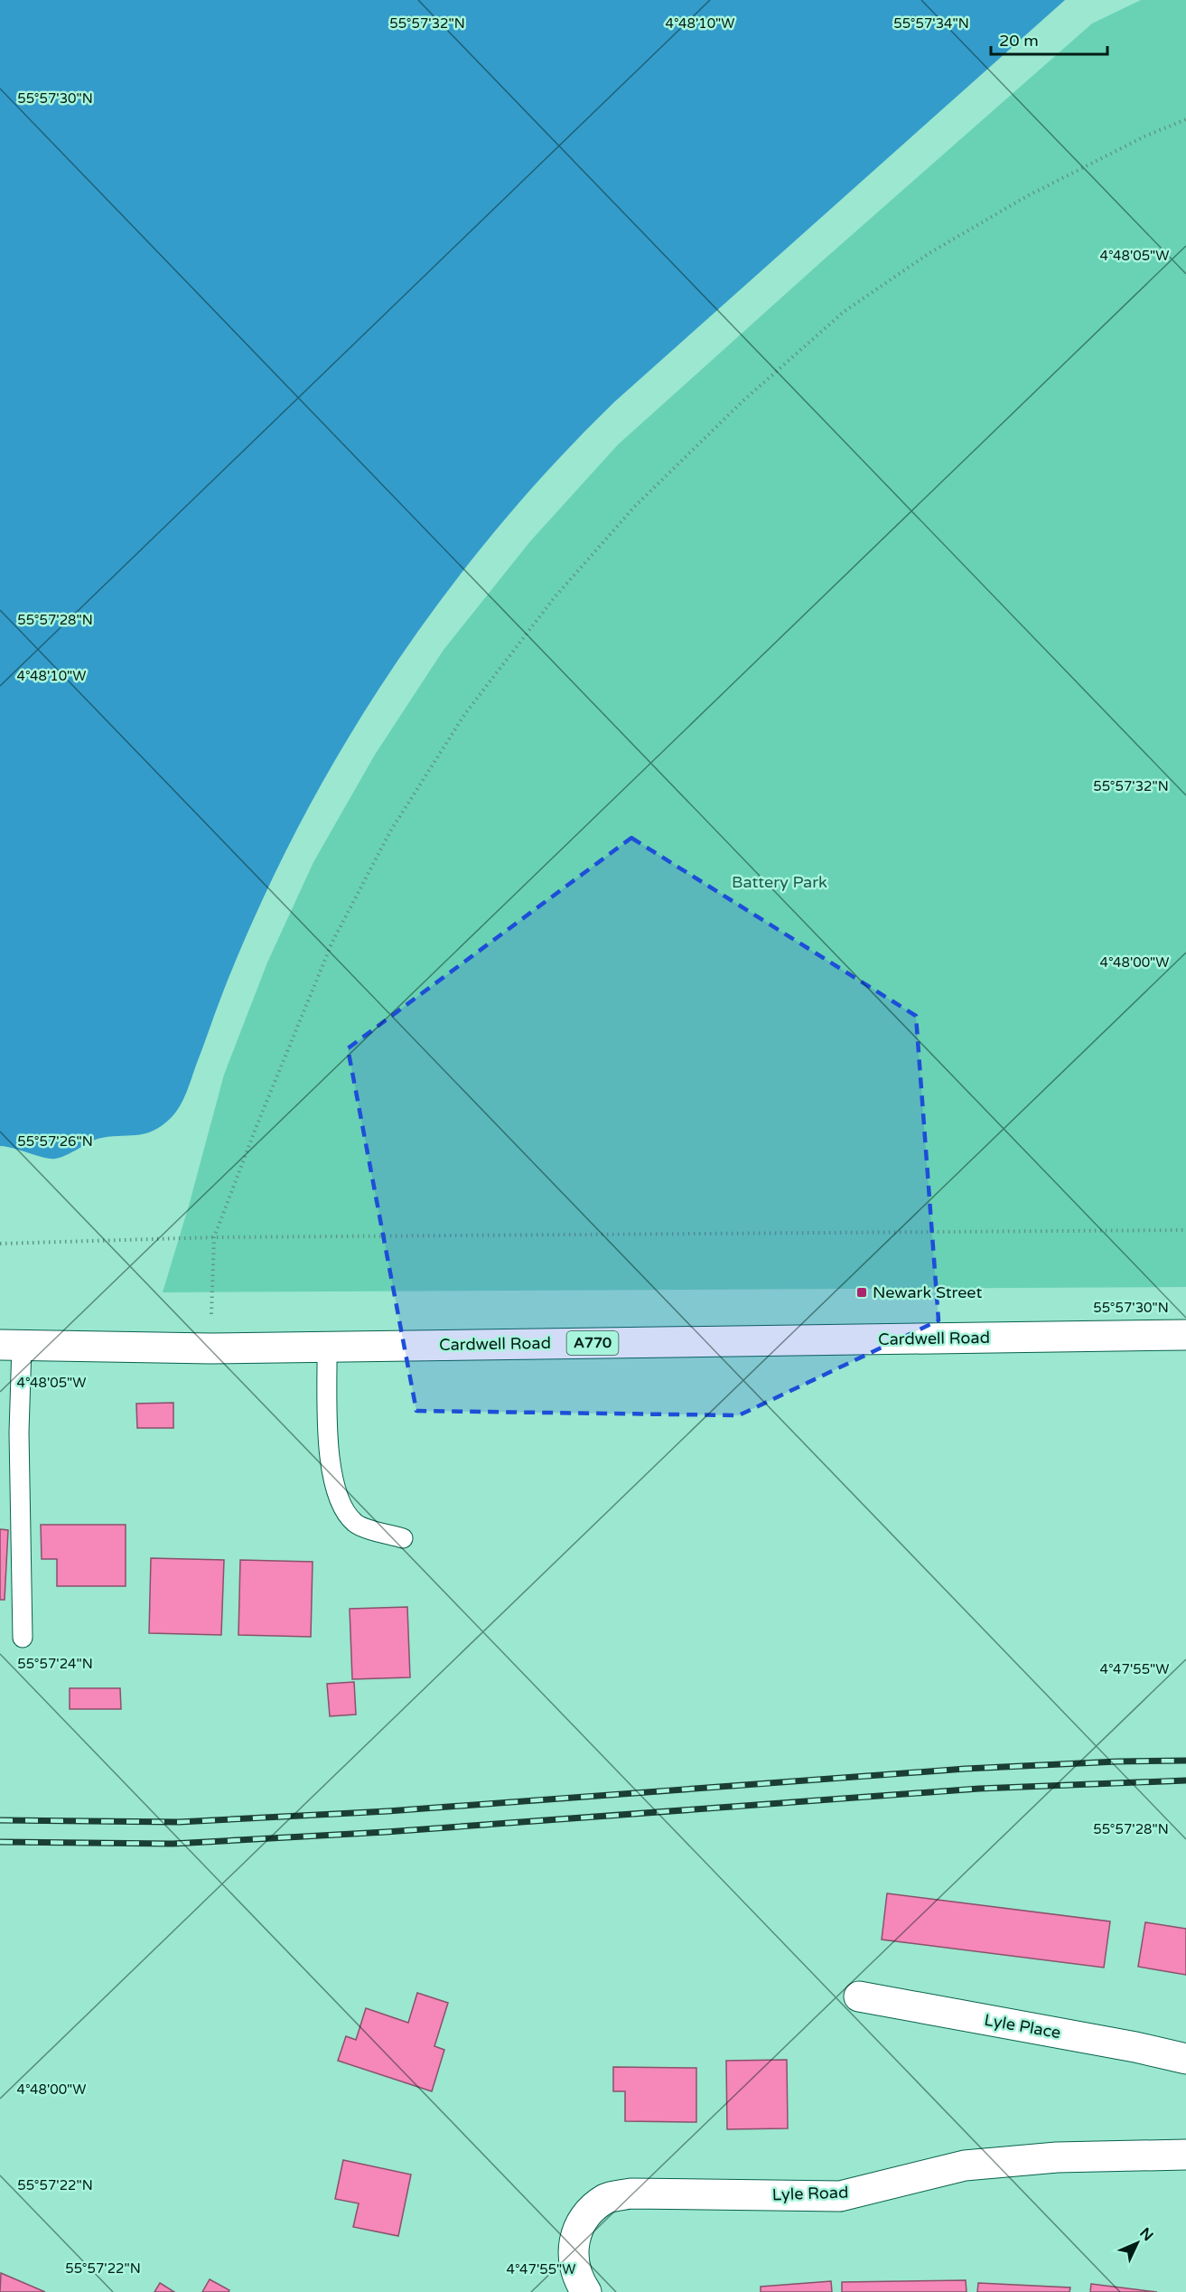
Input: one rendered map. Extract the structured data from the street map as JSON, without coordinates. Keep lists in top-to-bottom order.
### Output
{
  "streets": {
    "main road": [
      "Cardwell Road",
      "A770",
      "Lyle Place",
      "Lyle Road"
    ]
  },
  "parks": ["Battery Park"],
  "places": {
    "transit": ["Newark Street"]
  },
  "scale_bar": "20 m",
  "north": "top right",
  "coordinates": [
    "4°48'10\"W",
    "55°57'34\"N",
    "55°57'32\"N",
    "55°57'30\"N",
    "4°48'05\"W",
    "55°57'28\"N",
    "4°48'00\"W",
    "55°57'26\"N",
    "55°57'24\"N",
    "4°47'55\"W",
    "55°57'22\"N"
  ]
}
